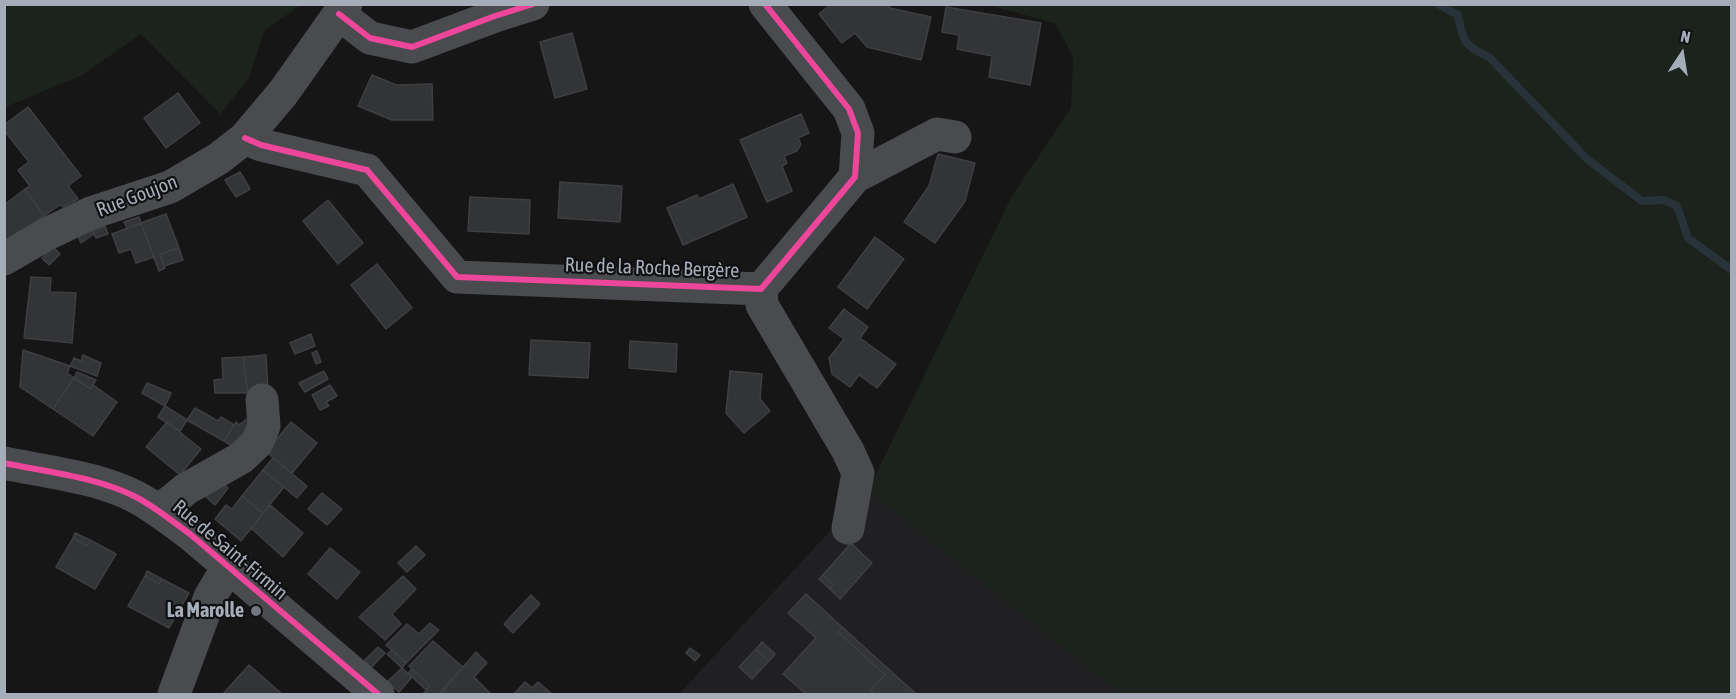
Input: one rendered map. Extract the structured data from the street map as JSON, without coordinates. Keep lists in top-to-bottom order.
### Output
{
  "streets": {
    "street": ["Rue Goujon", "Rue de la Roche Bergère", "Rue de Saint-Firmin"]
  },
  "crossings": [
    ["Rue Goujon", "Rue de la Roche Bergère"]
  ],
  "places": ["La Marolle"],
  "north": "top"
}
